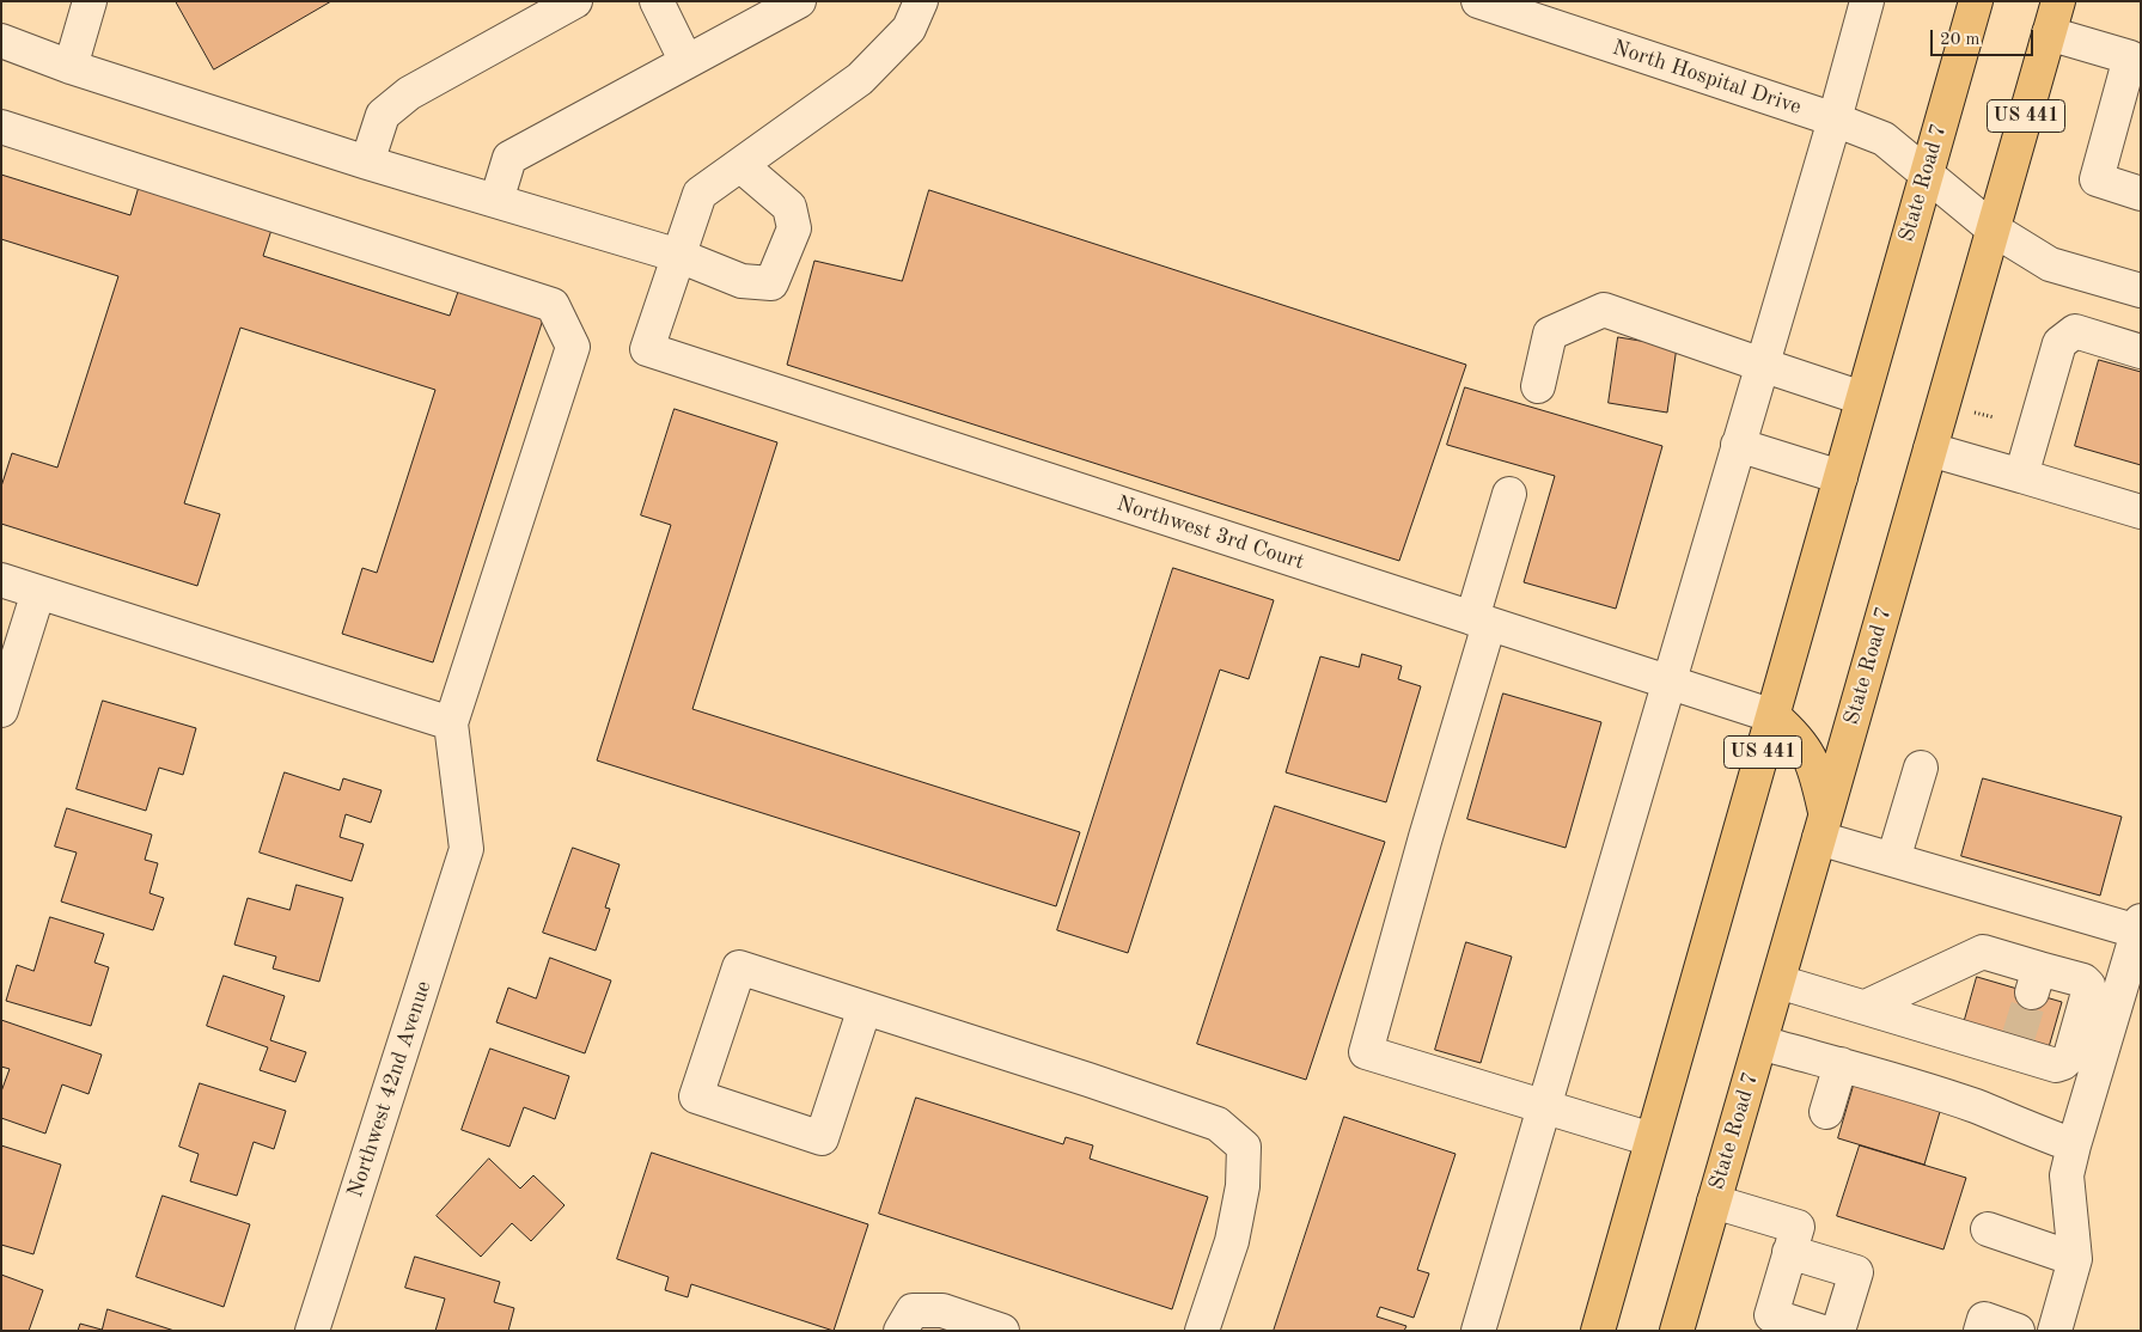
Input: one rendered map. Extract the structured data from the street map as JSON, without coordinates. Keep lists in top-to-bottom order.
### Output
{
  "streets": {
    "main road": ["US 441", "State Road 7"],
    "street": ["North Hospital Drive", "Northwest 3rd Court", "Northwest 42nd Avenue"]
  },
  "crossings": [
    ["North Hospital Drive", "State Road 7"],
    ["State Road 7", "Northwest 3rd Court"]
  ],
  "scale_bar": "20 m"
}
